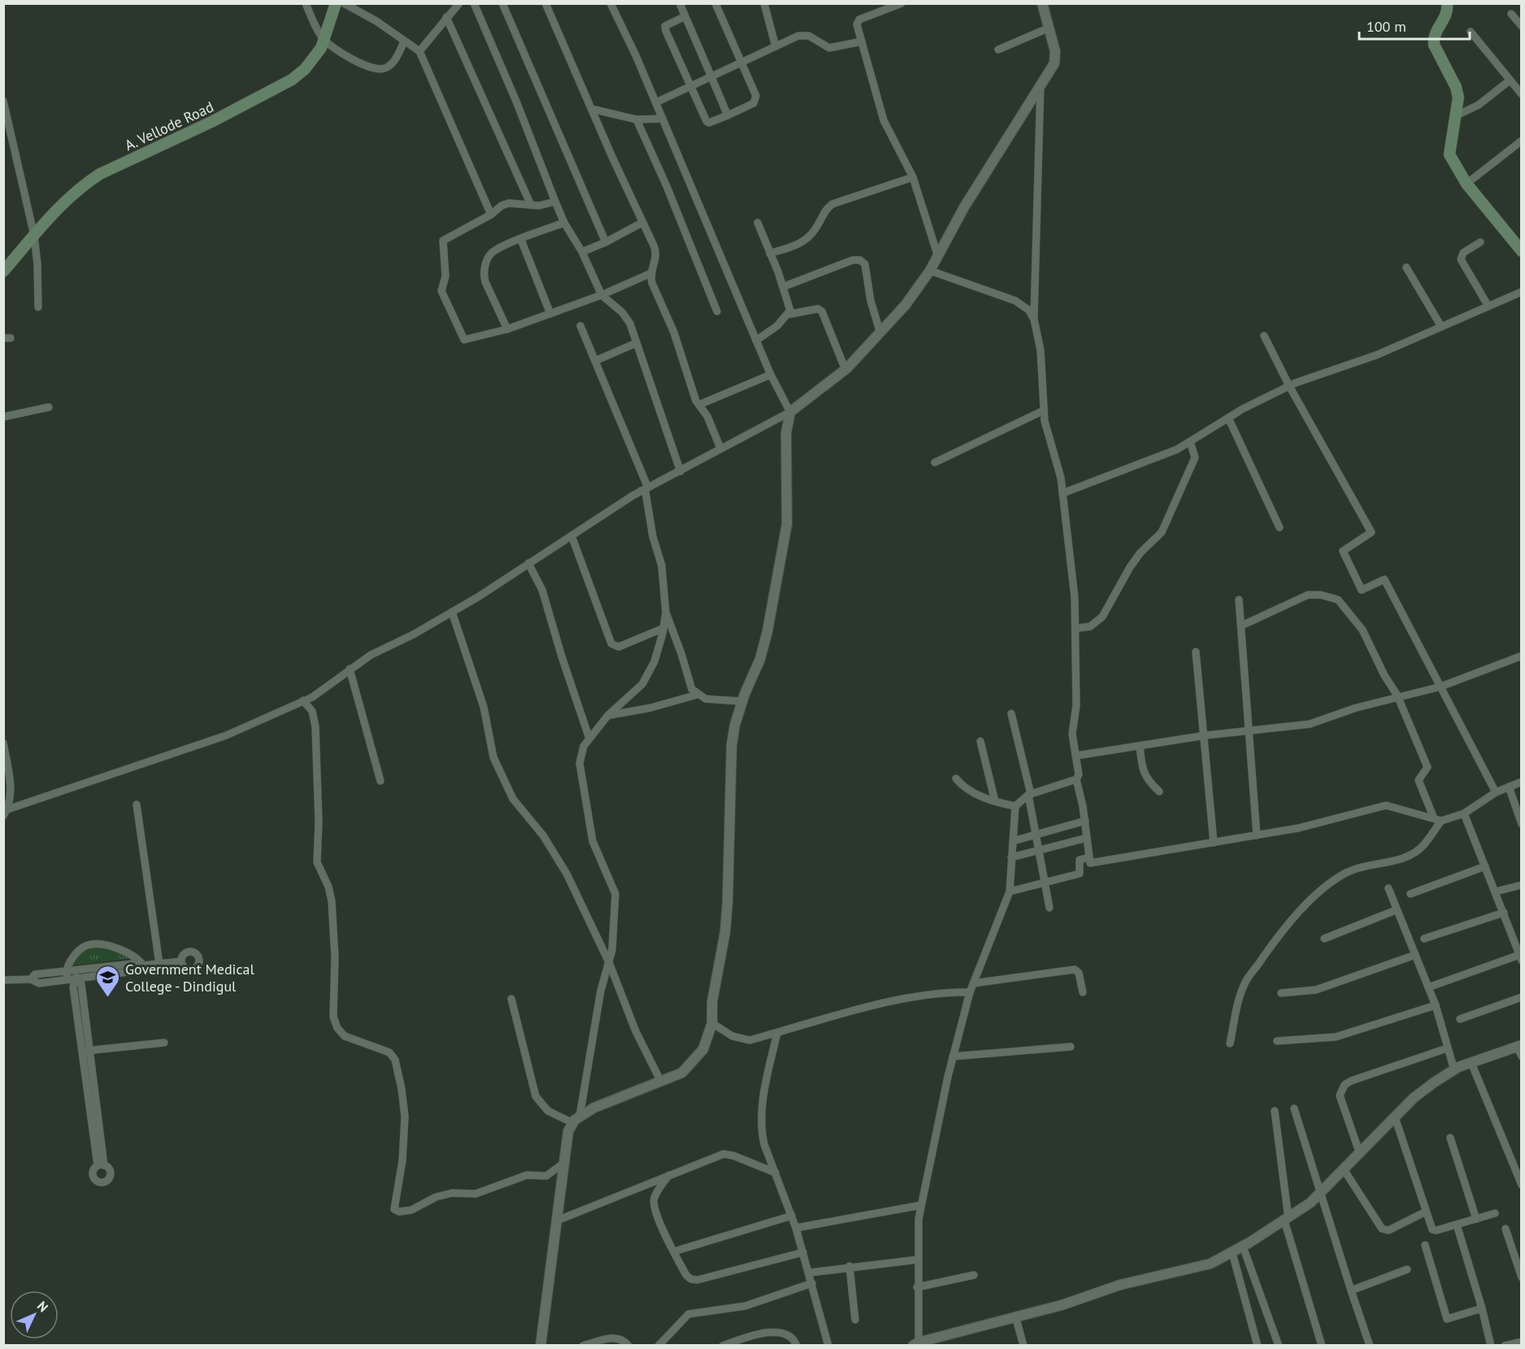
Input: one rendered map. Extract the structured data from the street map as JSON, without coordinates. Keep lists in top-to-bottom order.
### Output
{
  "streets": {
    "main road": ["A. Vellode Road"]
  },
  "places": {
    "school or university": ["Government Medical College - Dindigul"]
  },
  "scale_bar": "100 m",
  "north": "top right"
}
